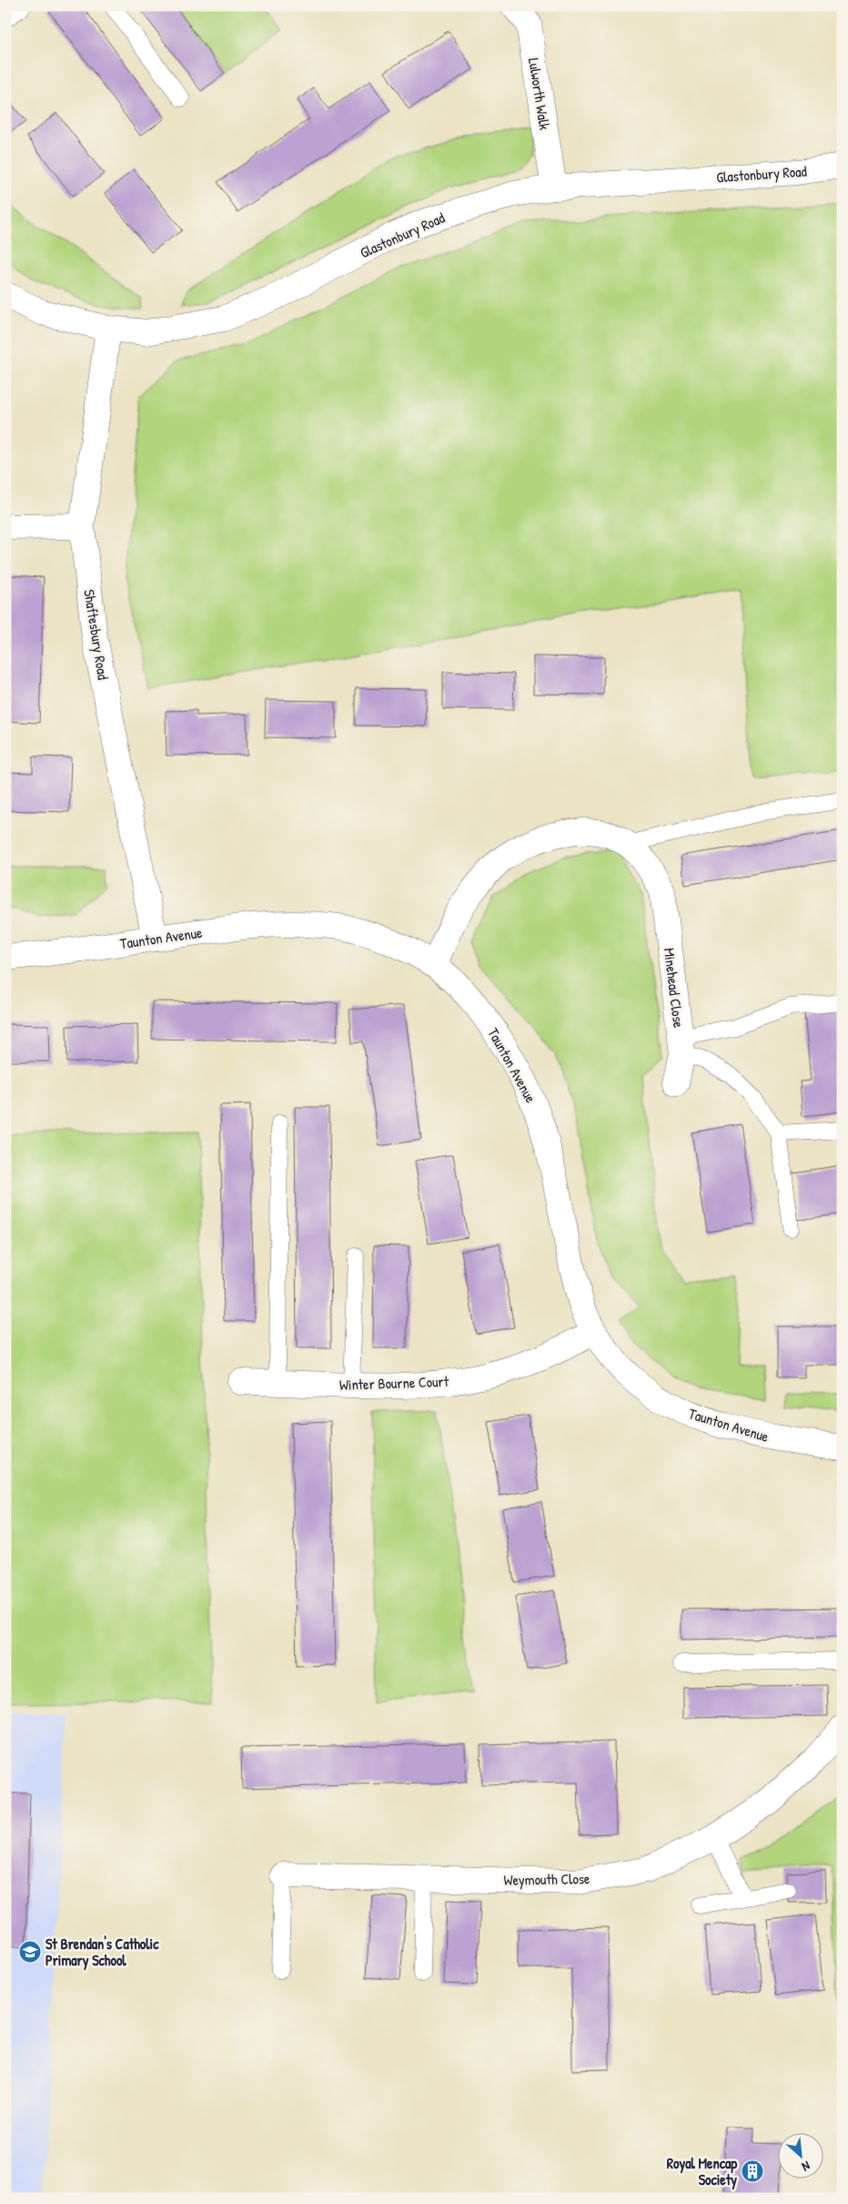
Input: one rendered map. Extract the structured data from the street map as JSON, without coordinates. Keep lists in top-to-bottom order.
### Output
{
  "streets": {
    "street": [
      "Lulworth Walk",
      "Glastonbury Road",
      "Shaftesbury Road",
      "Taunton Avenue",
      "Minehead Close",
      "Winter Bourne Court",
      "Weymouth Close"
    ]
  },
  "crossings": [
    ["Lulworth Walk", "Glastonbury Road"],
    ["Glastonbury Road", "Shaftesbury Road"],
    ["Shaftesbury Road", "Taunton Avenue"],
    ["Taunton Avenue", "Winter Bourne Court"]
  ],
  "places": {
    "school or university": ["St Brendan's Catholic Primary School"],
    "building": ["Royal Mencap Society"]
  },
  "north": "bottom right"
}
